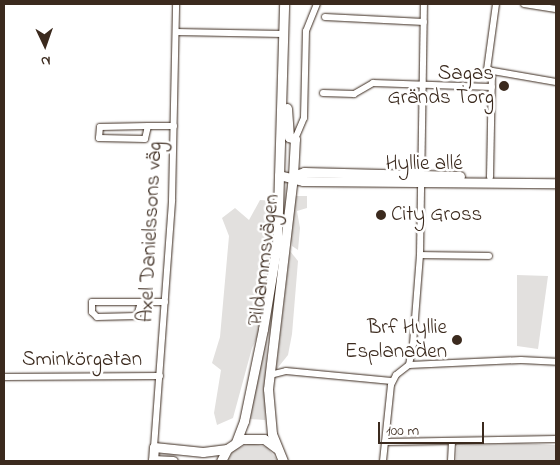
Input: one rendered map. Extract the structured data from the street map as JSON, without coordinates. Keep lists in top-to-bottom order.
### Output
{
  "streets": {
    "main road": ["Hyllie allé", "Axel Danielssons väg", "Pildammsvägen"],
    "street": ["Sminkörgatan"]
  },
  "crossings": [
    ["Hyllie allé", "Pildammsvägen"],
    ["Axel Danielssons väg", "Sminkörgatan"]
  ],
  "places": ["Sagas Gränds Torg", "City Gross", "Brf Hyllie Esplanaden"],
  "scale_bar": "100 m",
  "north": "bottom"
}
